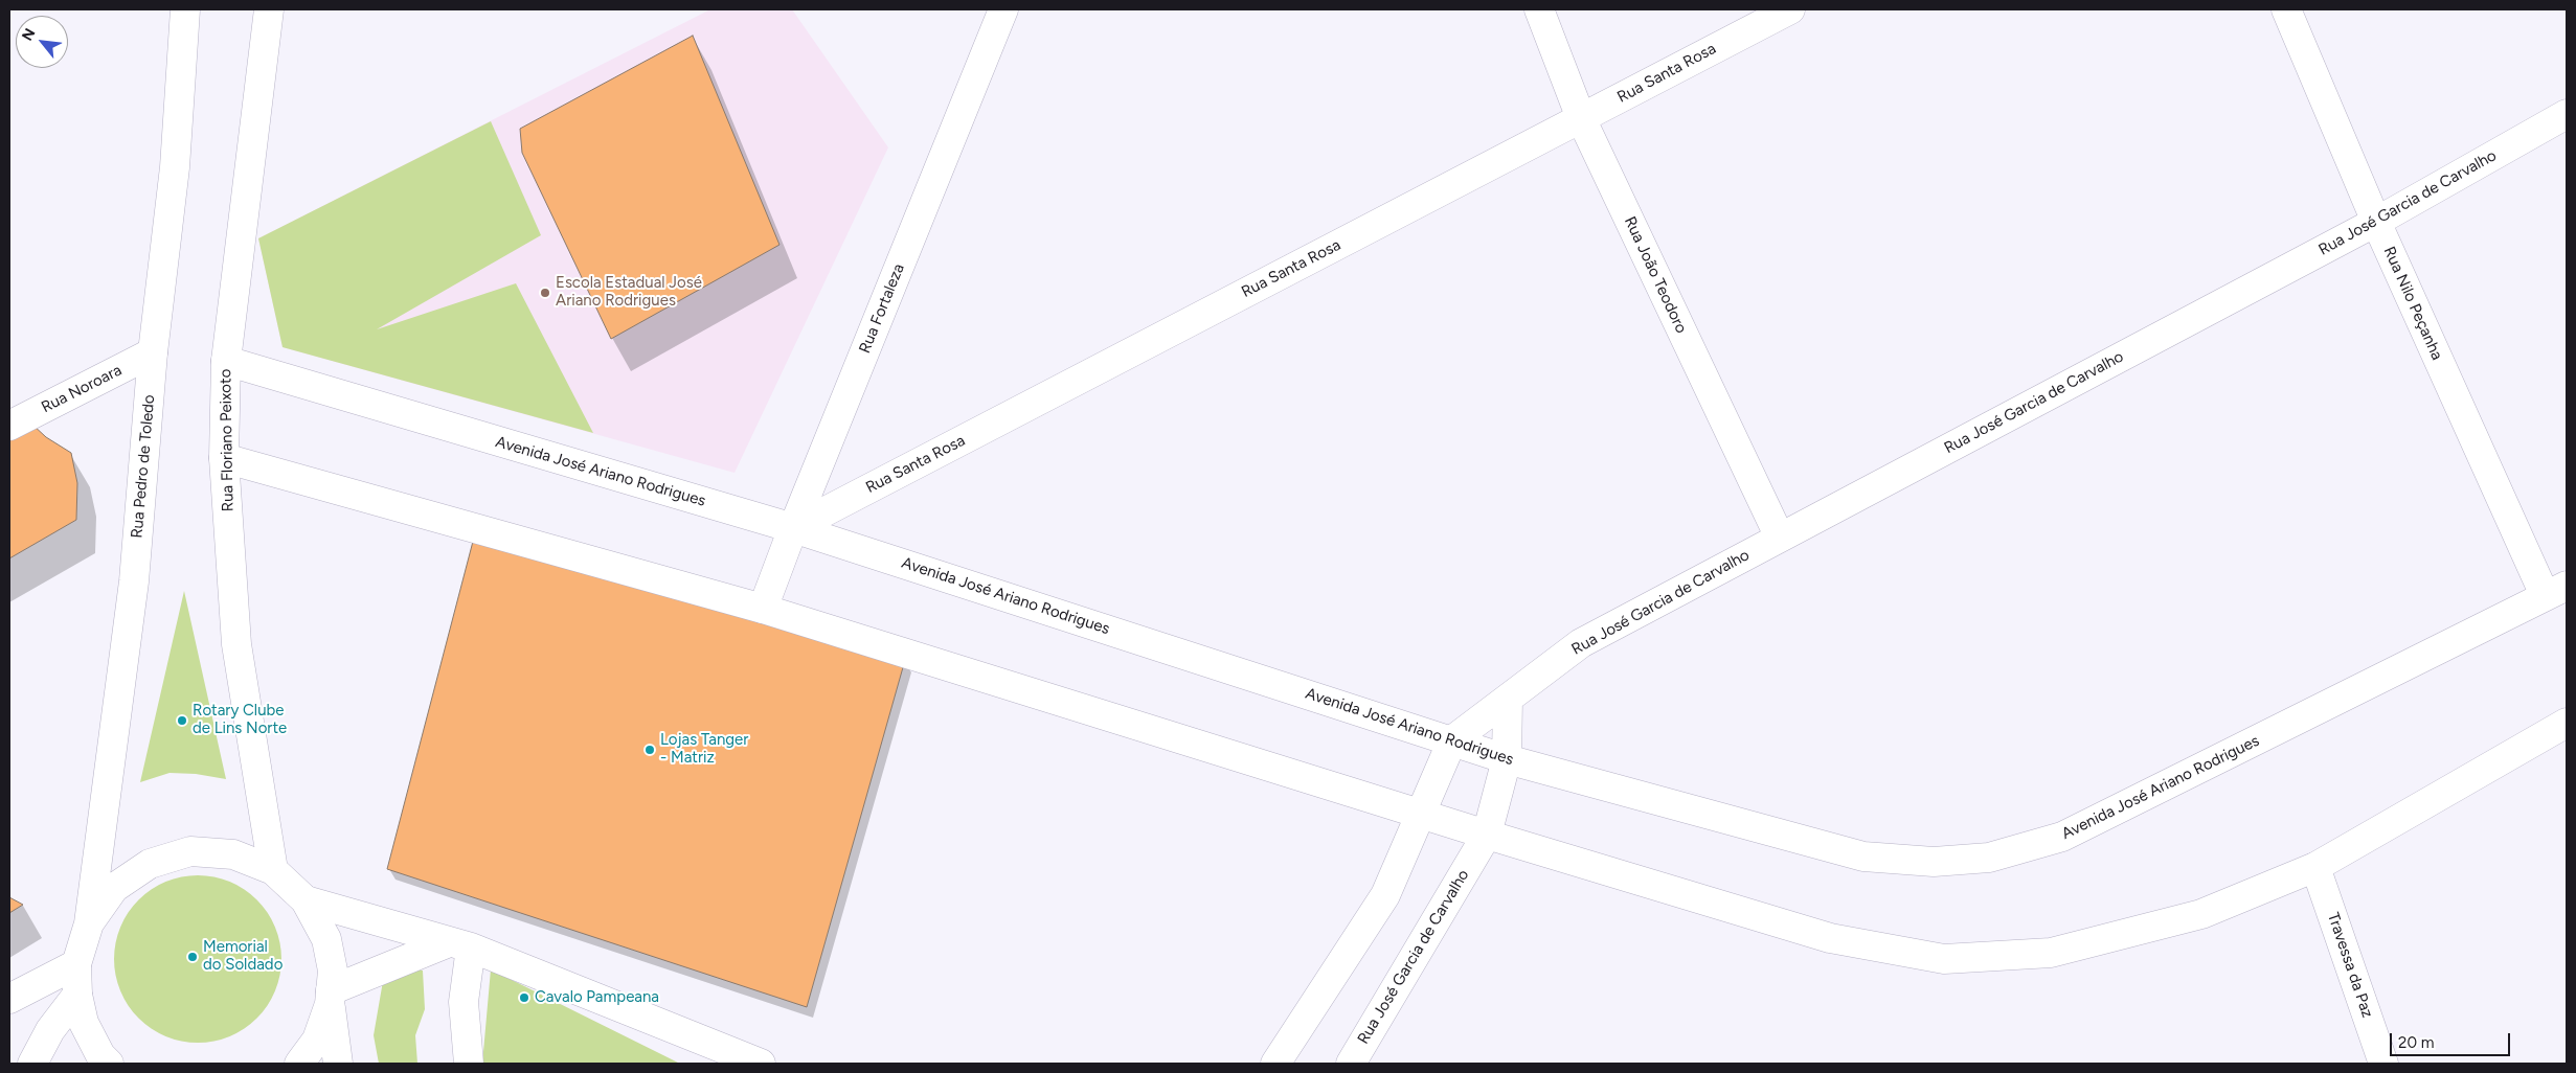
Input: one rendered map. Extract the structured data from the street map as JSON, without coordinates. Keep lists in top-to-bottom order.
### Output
{
  "streets": {
    "street": [
      "Rua Santa Rosa",
      "Rua José Garcia de Carvalho",
      "Rua João Teodoro",
      "Rua Nilo Peçanha",
      "Rua Fortaleza",
      "Rua Noroara",
      "Rua Floriano Peixoto",
      "Rua Pedro de Toledo",
      "Avenida José Ariano Rodrigues",
      "Travessa da Paz"
    ]
  },
  "crossings": [
    ["Rua Santa Rosa", "Rua João Teodoro"],
    ["Rua Santa Rosa", "Rua Fortaleza"],
    ["Rua Santa Rosa", "Avenida José Ariano Rodrigues"],
    ["Rua José Garcia de Carvalho", "Rua João Teodoro"],
    ["Rua José Garcia de Carvalho", "Rua Nilo Peçanha"],
    ["Rua José Garcia de Carvalho", "Avenida José Ariano Rodrigues"],
    ["Rua Nilo Peçanha", "Avenida José Ariano Rodrigues"],
    ["Rua Fortaleza", "Avenida José Ariano Rodrigues"],
    ["Rua Noroara", "Rua Pedro de Toledo"],
    ["Rua Floriano Peixoto", "Avenida José Ariano Rodrigues"]
  ],
  "places": [
    "Escola Estadual José Ariano Rodrigues",
    "Rotary Clube de Lins Norte",
    "Lojas Tanger - Matriz",
    "Memorial do Soldado",
    "Cavalo Pampeana"
  ],
  "scale_bar": "20 m",
  "north": "top left"
}
